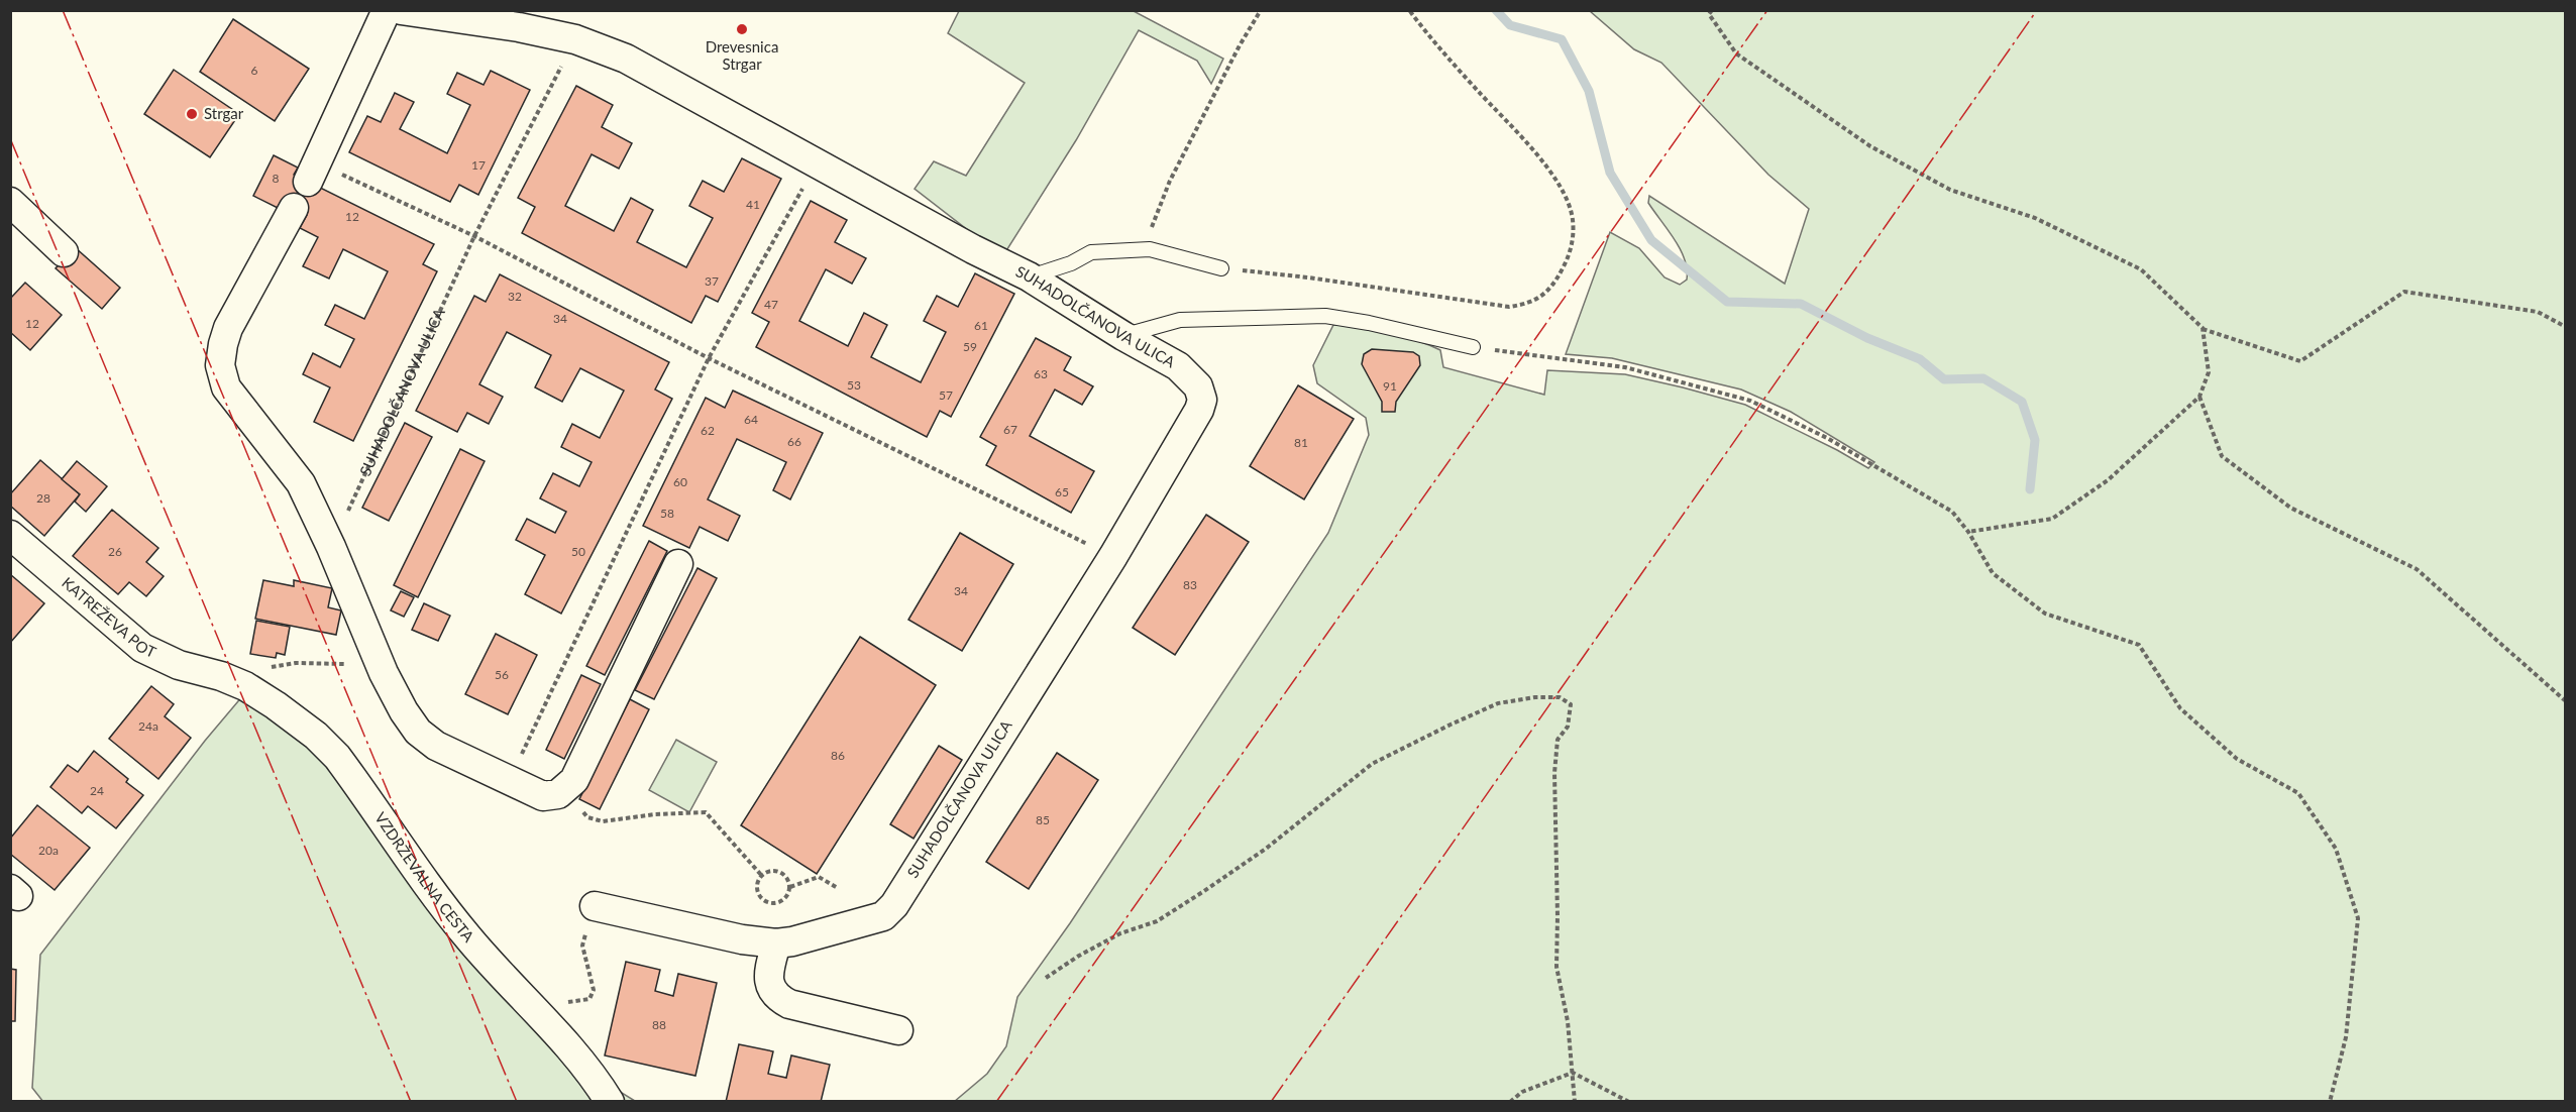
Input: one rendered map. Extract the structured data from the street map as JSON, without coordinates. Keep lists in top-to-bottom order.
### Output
{
  "streets": {
    "street": ["SUHADOLČANOVA ULICA", "KATREŽEVA POT", "VZDRŽEVALNA CESTA"]
  },
  "crossings": [
    ["KATREŽEVA POT", "VZDRŽEVALNA CESTA"]
  ],
  "places": ["Drevesnica Strgar", "Strgar"],
  "house_numbers": [
    "6",
    "17",
    "8",
    "41",
    "12",
    "37",
    "32",
    "47",
    "34",
    "12",
    "61",
    "59",
    "63",
    "53",
    "91",
    "57",
    "64",
    "67",
    "62",
    "66",
    "81",
    "60",
    "65",
    "28",
    "58",
    "26",
    "50",
    "83",
    "34",
    "56",
    "24a",
    "86",
    "24",
    "85",
    "20a",
    "88"
  ]
}
